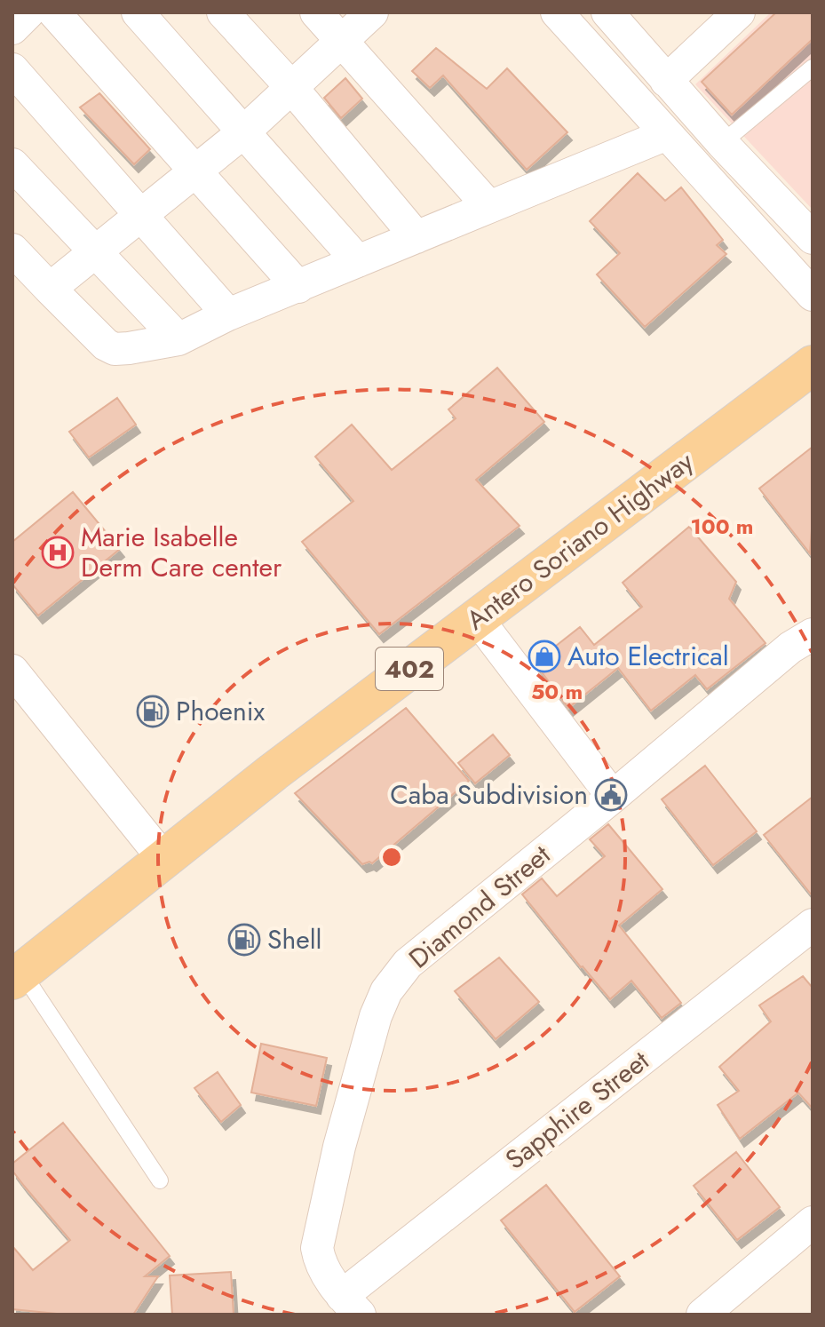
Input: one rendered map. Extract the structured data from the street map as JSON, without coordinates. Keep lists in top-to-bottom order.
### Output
{
  "streets": {
    "main road": ["Antero Soriano Highway", "402"],
    "street": ["Diamond Street", "Sapphire Street"]
  },
  "crossings": [
    ["Diamond Street", "Sapphire Street"]
  ],
  "places": {
    "hospital": ["Marie Isabelle Derm Care center"],
    "shop": ["Auto Electrical"],
    "fuel station": ["Phoenix", "Shell"],
    "public building": ["Caba Subdivision"]
  },
  "rings": ["100 m", "50 m"]
}
